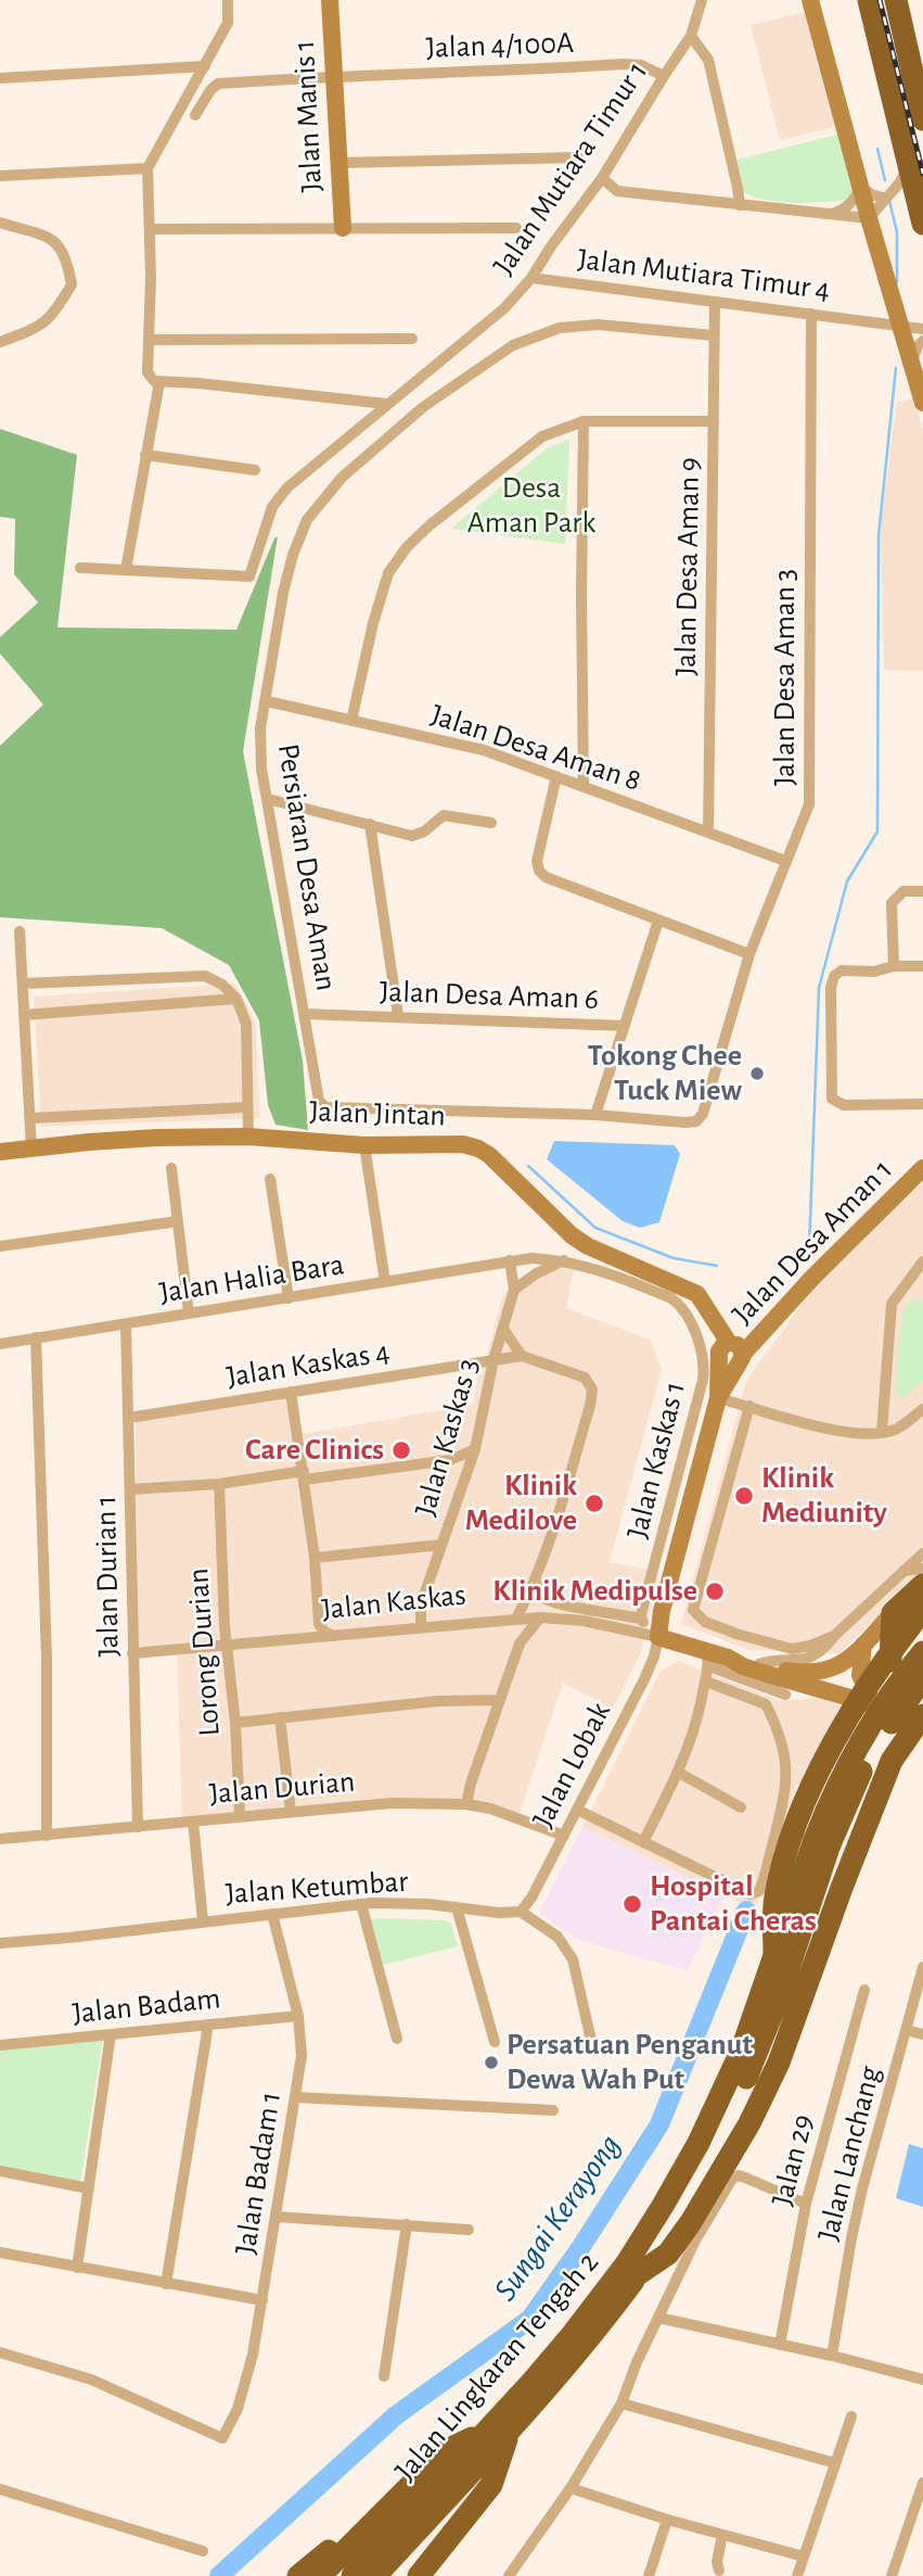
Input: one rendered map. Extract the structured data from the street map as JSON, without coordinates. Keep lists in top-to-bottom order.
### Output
{
  "streets": {
    "highway": ["Jalan Lingkaran Tengah 2"],
    "street": [
      "Jalan 4/100A",
      "Jalan Manis 1",
      "Jalan Mutiara Timur 1",
      "Jalan Mutiara Timur 4",
      "Jalan Desa Aman 9",
      "Jalan Desa Aman 3",
      "Jalan Desa Aman 8",
      "Persiaran Desa Aman",
      "Jalan Desa Aman 6",
      "Jalan Jintan",
      "Jalan Desa Aman 1",
      "Jalan Halia Bara",
      "Jalan Kaskas 4",
      "Jalan Kaskas 3",
      "Jalan Kaskas 1",
      "Jalan Durian 1",
      "Jalan Kaskas",
      "Lorong Durian",
      "Jalan Lobak",
      "Jalan Durian",
      "Jalan Ketumbar",
      "Jalan Badam",
      "Jalan Lanchang",
      "Jalan 29",
      "Jalan Badam 1"
    ]
  },
  "crossings": [
    ["Jalan 4/100A", "Jalan Manis 1"],
    ["Jalan 4/100A", "Jalan Mutiara Timur 1"],
    ["Jalan Mutiara Timur 1", "Jalan Mutiara Timur 4"],
    ["Jalan Mutiara Timur 4", "Jalan Desa Aman 9"],
    ["Jalan Mutiara Timur 4", "Jalan Desa Aman 3"],
    ["Jalan Desa Aman 9", "Jalan Desa Aman 8"],
    ["Jalan Desa Aman 9", "Persiaran Desa Aman"],
    ["Jalan Desa Aman 3", "Jalan Desa Aman 8"],
    ["Jalan Desa Aman 3", "Persiaran Desa Aman"],
    ["Jalan Desa Aman 8", "Persiaran Desa Aman"],
    ["Persiaran Desa Aman", "Jalan Desa Aman 6"],
    ["Jalan Jintan", "Jalan Desa Aman 1"],
    ["Jalan Halia Bara", "Jalan Kaskas 3"],
    ["Jalan Halia Bara", "Jalan Kaskas 1"],
    ["Jalan Halia Bara", "Jalan Durian 1"],
    ["Jalan Kaskas 4", "Jalan Kaskas 3"],
    ["Jalan Kaskas 4", "Jalan Durian 1"],
    ["Jalan Kaskas 3", "Jalan Kaskas 1"],
    ["Jalan Kaskas 3", "Jalan Kaskas"],
    ["Jalan Kaskas 1", "Jalan Kaskas"],
    ["Jalan Durian 1", "Jalan Kaskas"],
    ["Jalan Durian 1", "Jalan Durian"],
    ["Jalan Kaskas", "Lorong Durian"],
    ["Jalan Kaskas", "Jalan Lobak"],
    ["Lorong Durian", "Jalan Durian"],
    ["Jalan Lobak", "Jalan Durian"],
    ["Jalan Lobak", "Jalan Ketumbar"],
    ["Jalan Ketumbar", "Jalan Badam 1"],
    ["Jalan Badam", "Jalan Badam 1"]
  ],
  "water": ["Sungai Kerayong"],
  "parks": ["Desa Aman Park"],
  "places": [
    "Tokong Chee Tuck Miew",
    "Care Clinics",
    "Klinik Mediunity",
    "Klinik Medilove",
    "Klinik Medipulse",
    "Hospital Pantai Cheras",
    "Persatuan Penganut Dewa Wah Put"
  ]
}
